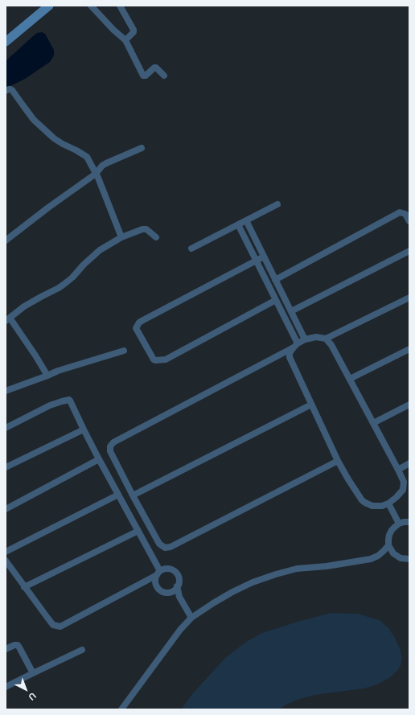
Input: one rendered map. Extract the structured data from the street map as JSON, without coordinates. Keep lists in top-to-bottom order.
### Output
{
  "north": "bottom right"
}
